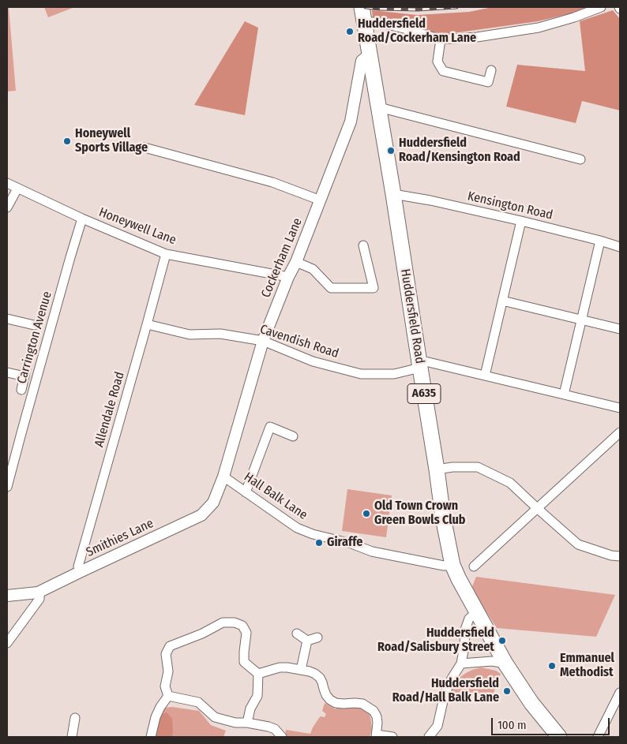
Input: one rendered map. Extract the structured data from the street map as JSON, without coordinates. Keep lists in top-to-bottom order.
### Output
{
  "streets": {
    "highway": ["Huddersfield Road", "A635"],
    "street": [
      "Kensington Road",
      "Honeywell Lane",
      "Cockerham Lane",
      "Carrington Avenue",
      "Cavendish Road",
      "Allendale Road",
      "Hall Balk Lane",
      "Smithies Lane"
    ]
  },
  "crossings": [
    ["Kensington Road", "Huddersfield Road"],
    ["Honeywell Lane", "Cockerham Lane"],
    ["Honeywell Lane", "Carrington Avenue"],
    ["Honeywell Lane", "Allendale Road"],
    ["Cockerham Lane", "Huddersfield Road"],
    ["Cockerham Lane", "Cavendish Road"],
    ["Cockerham Lane", "Hall Balk Lane"],
    ["Cockerham Lane", "Smithies Lane"],
    ["Huddersfield Road", "Cavendish Road"],
    ["Huddersfield Road", "Hall Balk Lane"],
    ["Cavendish Road", "Allendale Road"],
    ["Allendale Road", "Smithies Lane"],
    ["Hall Balk Lane", "Smithies Lane"]
  ],
  "places": [
    "Huddersfield Road/Cockerham Lane",
    "Honeywell Sports Village",
    "Huddersfield Road/Kensington Road",
    "Old Town Crown Green Bowls Club",
    "Giraffe",
    "Huddersfield Road/Salisbury Street",
    "Emmanuel Methodist",
    "Huddersfield Road/Hall Balk Lane"
  ],
  "scale_bar": "100 m"
}
